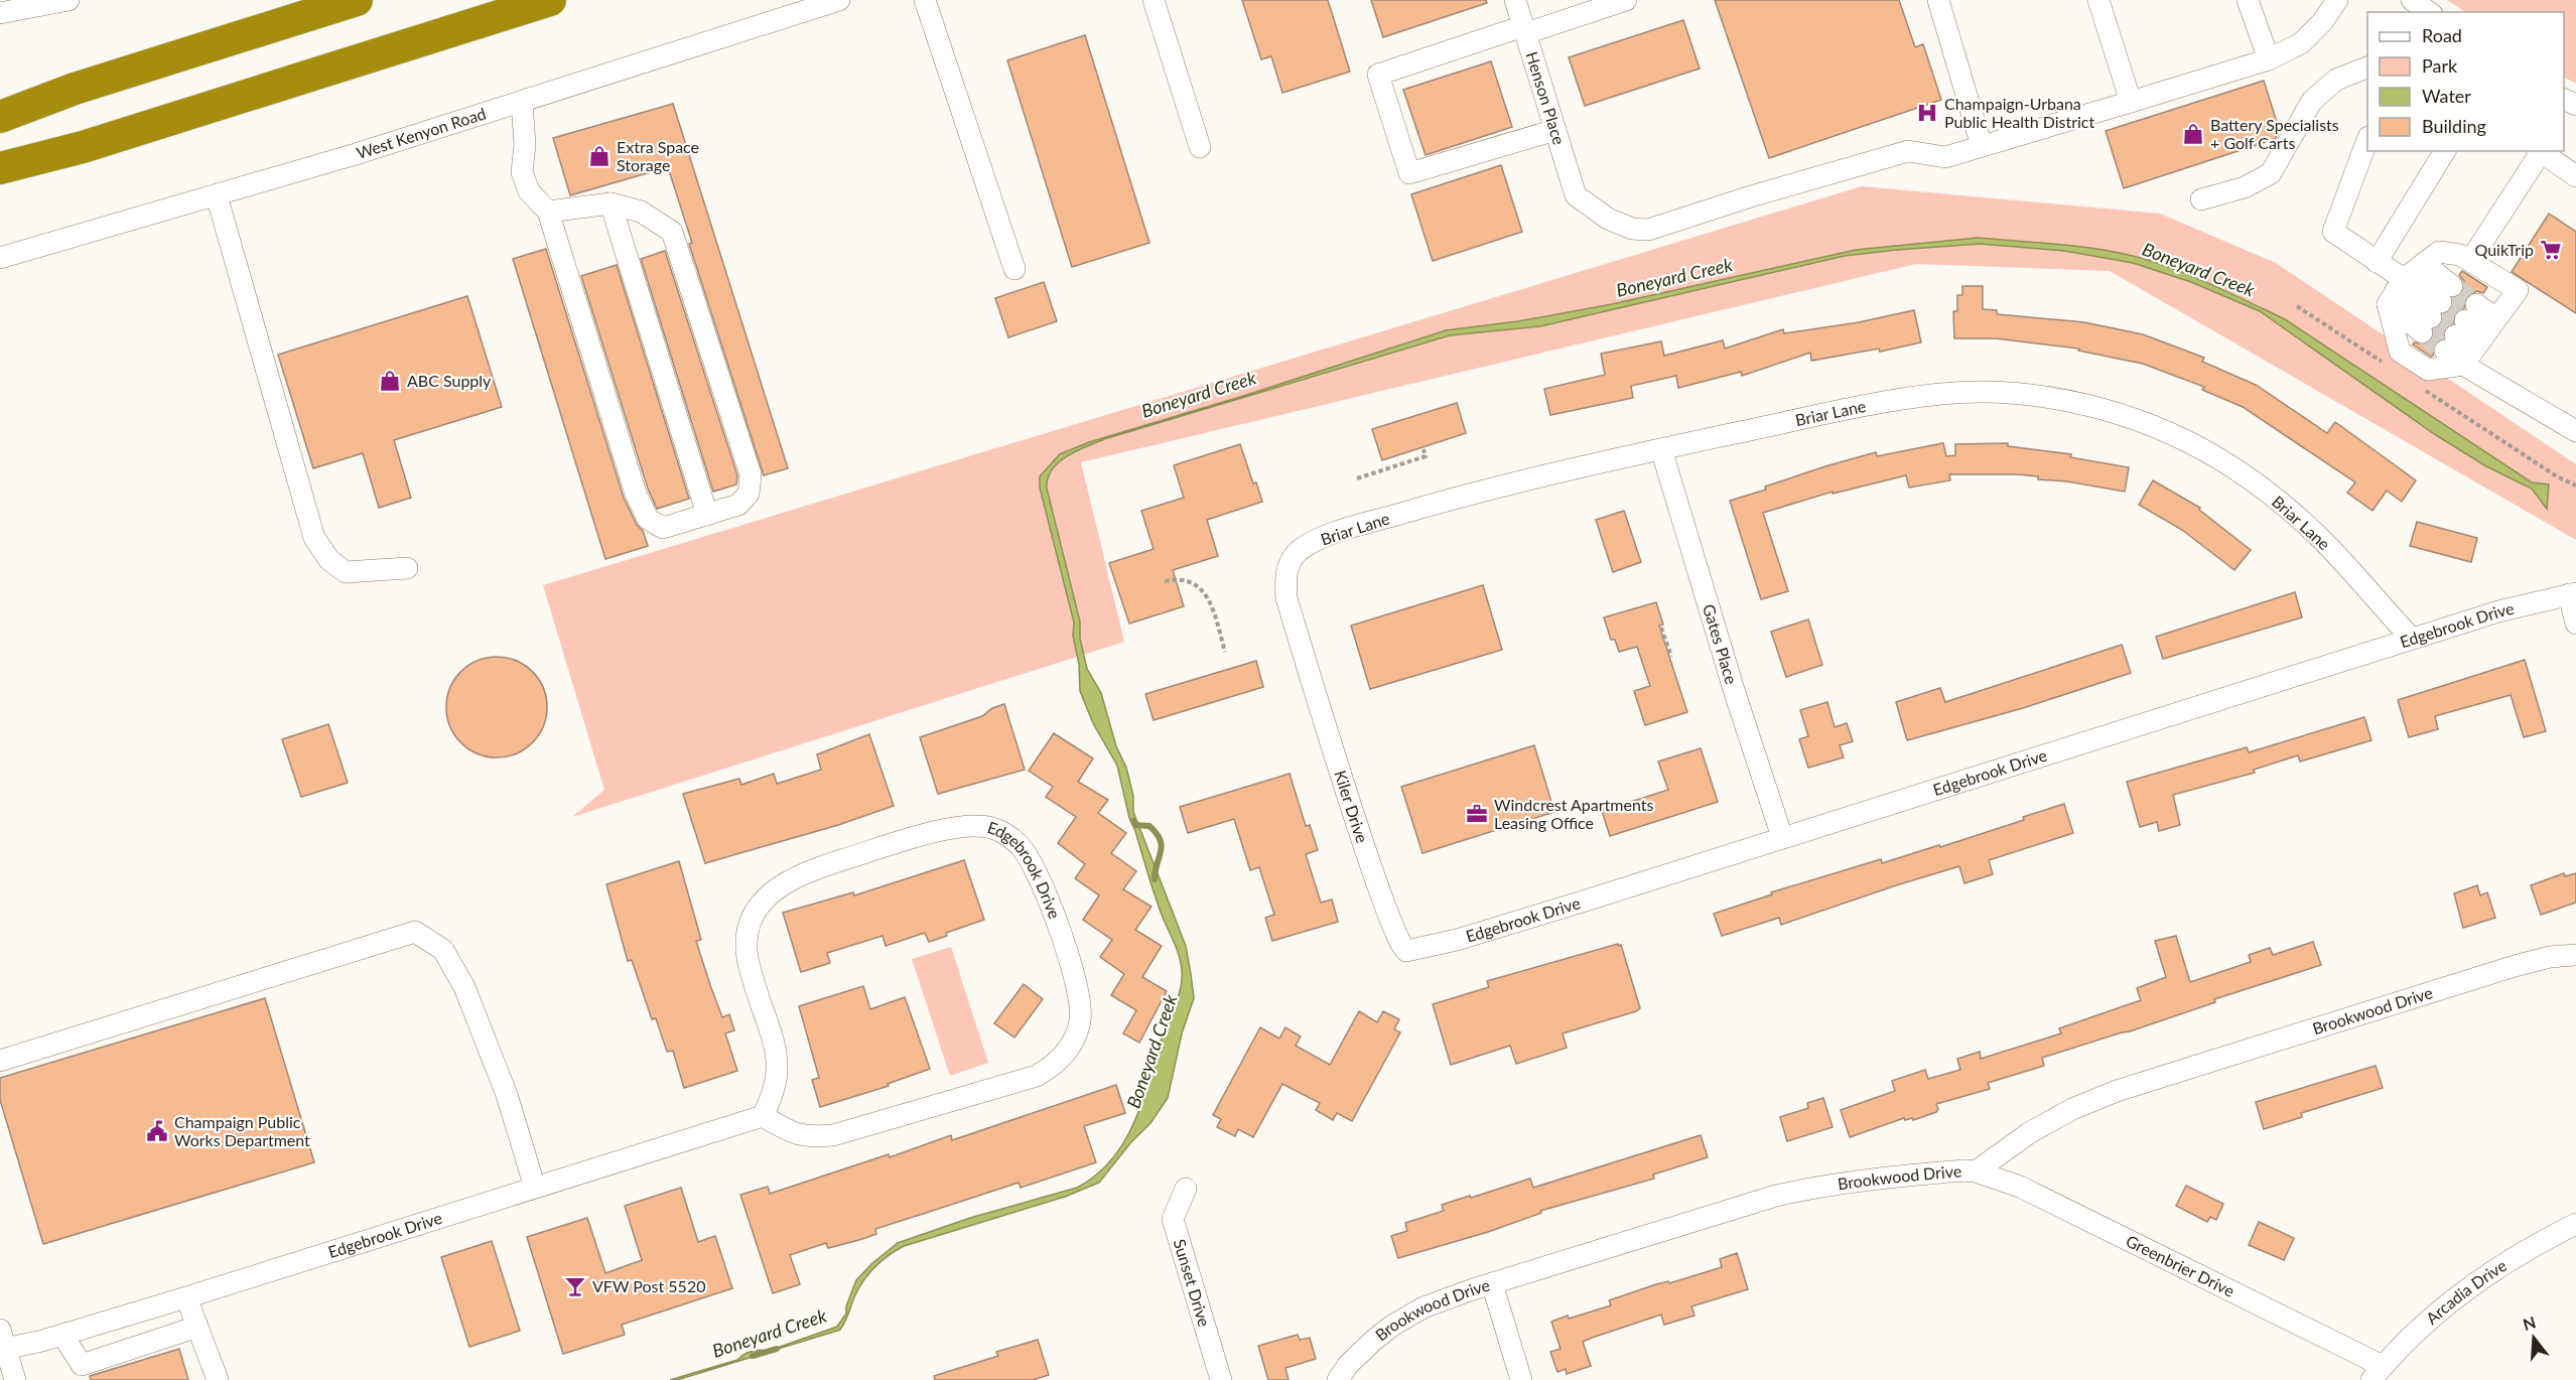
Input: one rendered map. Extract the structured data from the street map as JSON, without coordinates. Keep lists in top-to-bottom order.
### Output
{
  "streets": {
    "street": [
      "Henson Place",
      "West Kenyon Road",
      "Briar Lane",
      "Edgebrook Drive",
      "Gates Place",
      "Kiler Drive",
      "Brookwood Drive",
      "Greenbrier Drive",
      "Sunset Drive",
      "Arcadia Drive"
    ]
  },
  "crossings": [
    ["Briar Lane", "Edgebrook Drive"],
    ["Briar Lane", "Gates Place"],
    ["Briar Lane", "Kiler Drive"],
    ["Edgebrook Drive", "Gates Place"],
    ["Edgebrook Drive", "Kiler Drive"],
    ["Brookwood Drive", "Greenbrier Drive"],
    ["Greenbrier Drive", "Arcadia Drive"]
  ],
  "water": ["Boneyard Creek"],
  "places": {
    "hospital": ["Champaign-Urbana Public Health District"],
    "shop": ["Battery Specialists + Golf Carts", "Extra Space Storage", "ABC Supply"],
    "supermarket": ["QuikTrip"],
    "office": ["Windcrest Apartments Leasing Office"],
    "public building": ["Champaign Public Works Department"],
    "bar": ["VFW Post 5520"]
  },
  "legend": [
    "Road",
    "Park",
    "Water",
    "Building"
  ],
  "north": "top"
}
